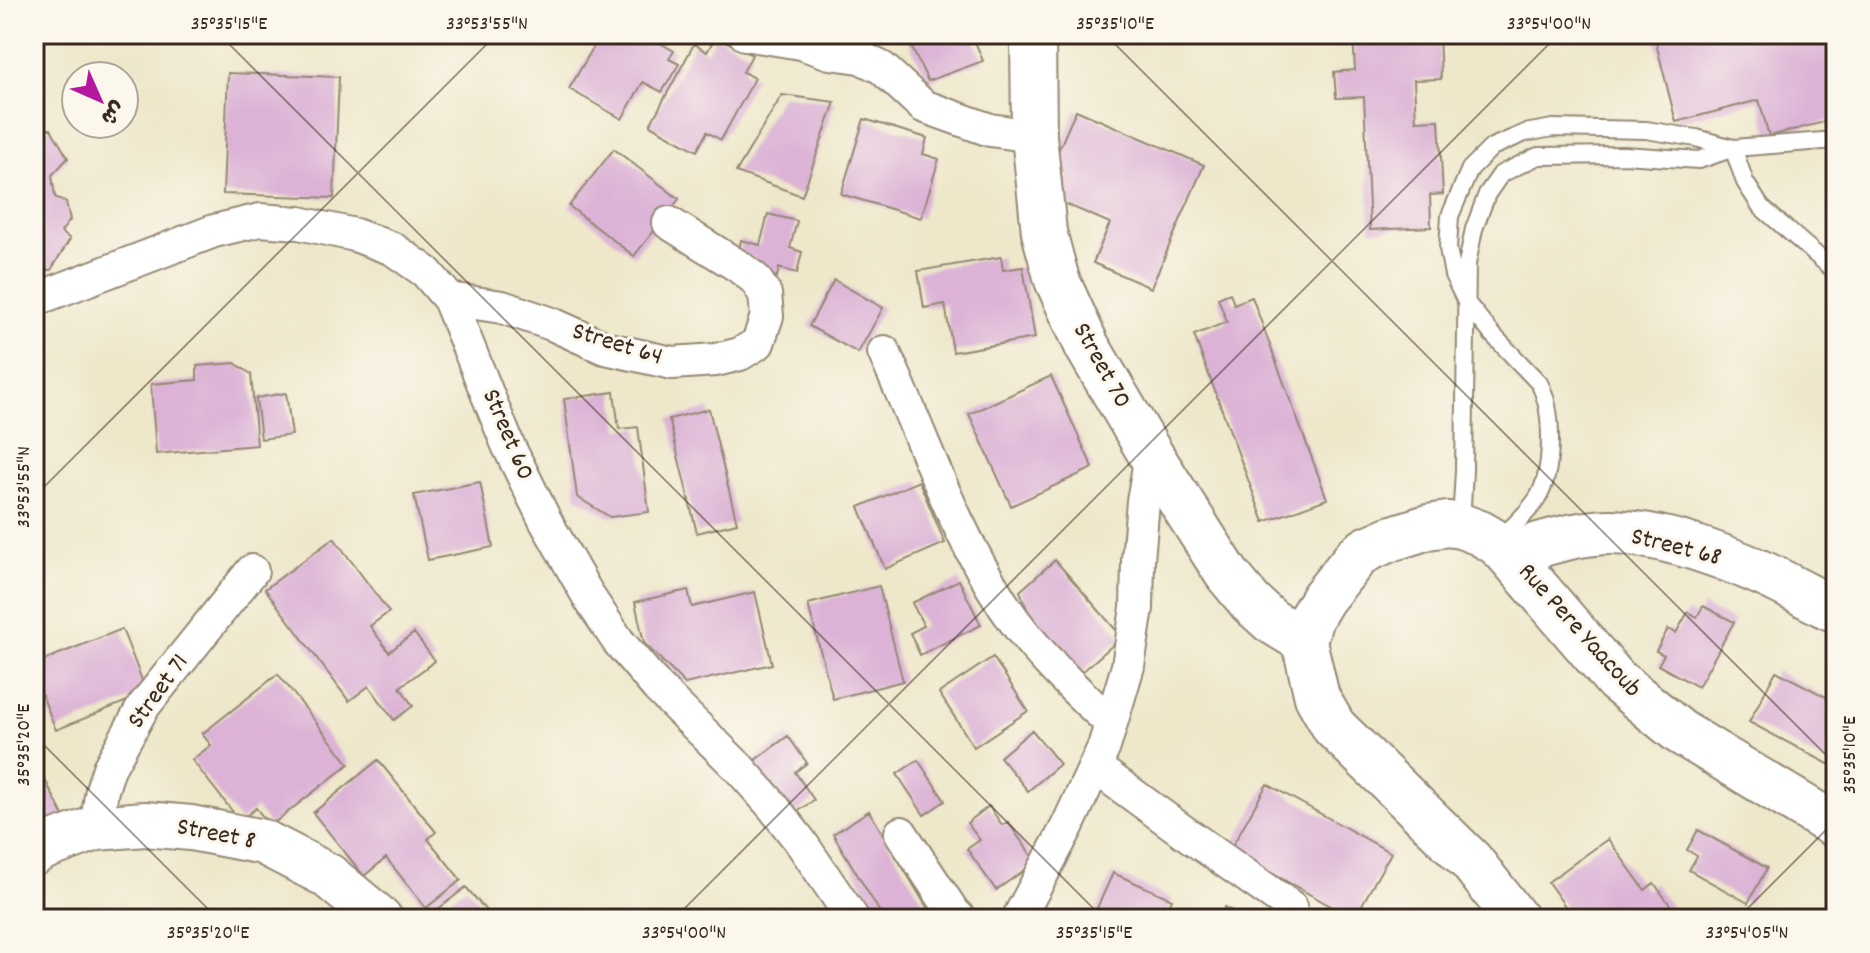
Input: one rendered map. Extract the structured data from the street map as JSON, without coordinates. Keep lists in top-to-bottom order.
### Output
{
  "streets": {
    "street": [
      "Street 64",
      "Street 70",
      "Street 60",
      "Street 68",
      "Rue Pere Yaacoub",
      "Street 71",
      "Street 8"
    ]
  },
  "crossings": [
    ["Street 64", "Street 60"],
    ["Street 68", "Rue Pere Yaacoub"],
    ["Street 71", "Street 8"]
  ],
  "north": "bottom right",
  "coordinates": [
    "35°35'15\"E",
    "33°53'55\"N",
    "35°35'10\"E",
    "33°54'00\"N",
    "35°35'20\"E",
    "33°54'05\"N"
  ]
}
